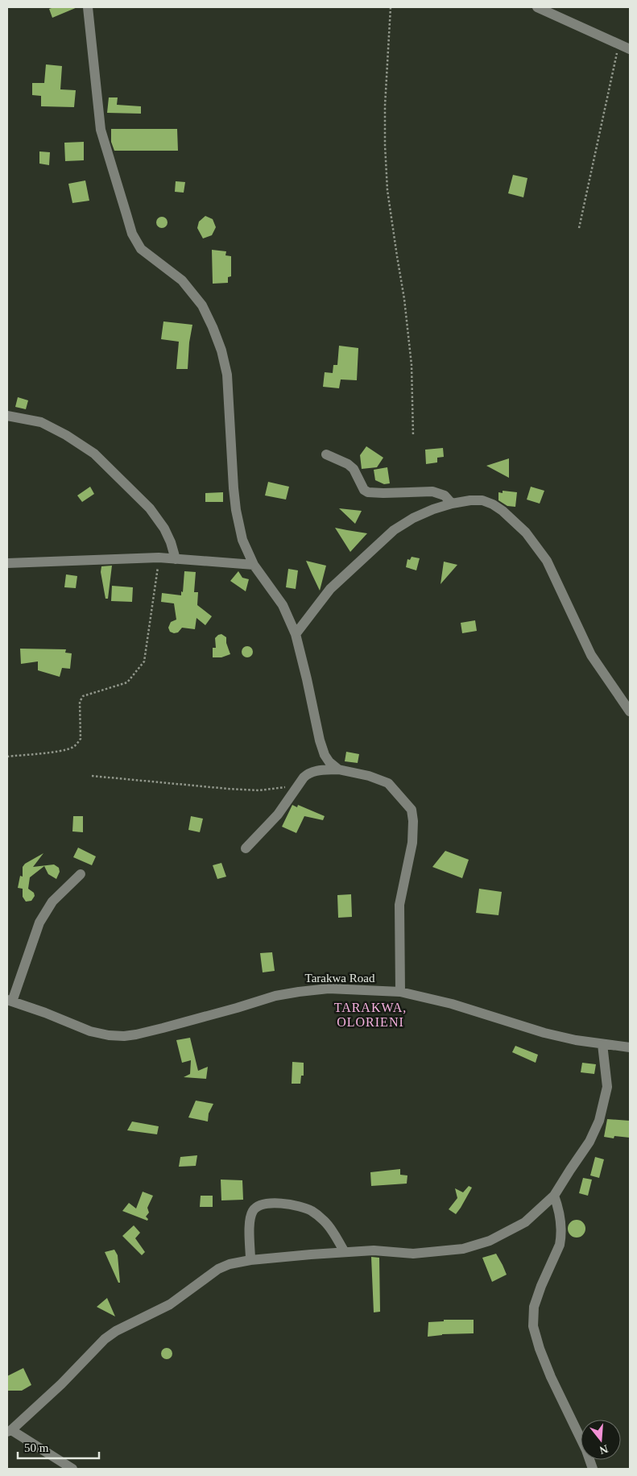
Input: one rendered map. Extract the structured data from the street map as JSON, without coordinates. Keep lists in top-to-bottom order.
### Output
{
  "streets": {
    "street": ["Tarakwa Road"]
  },
  "districts": ["TARAKWA, OLORIENI"],
  "scale_bar": "50 m",
  "north": "bottom"
}
